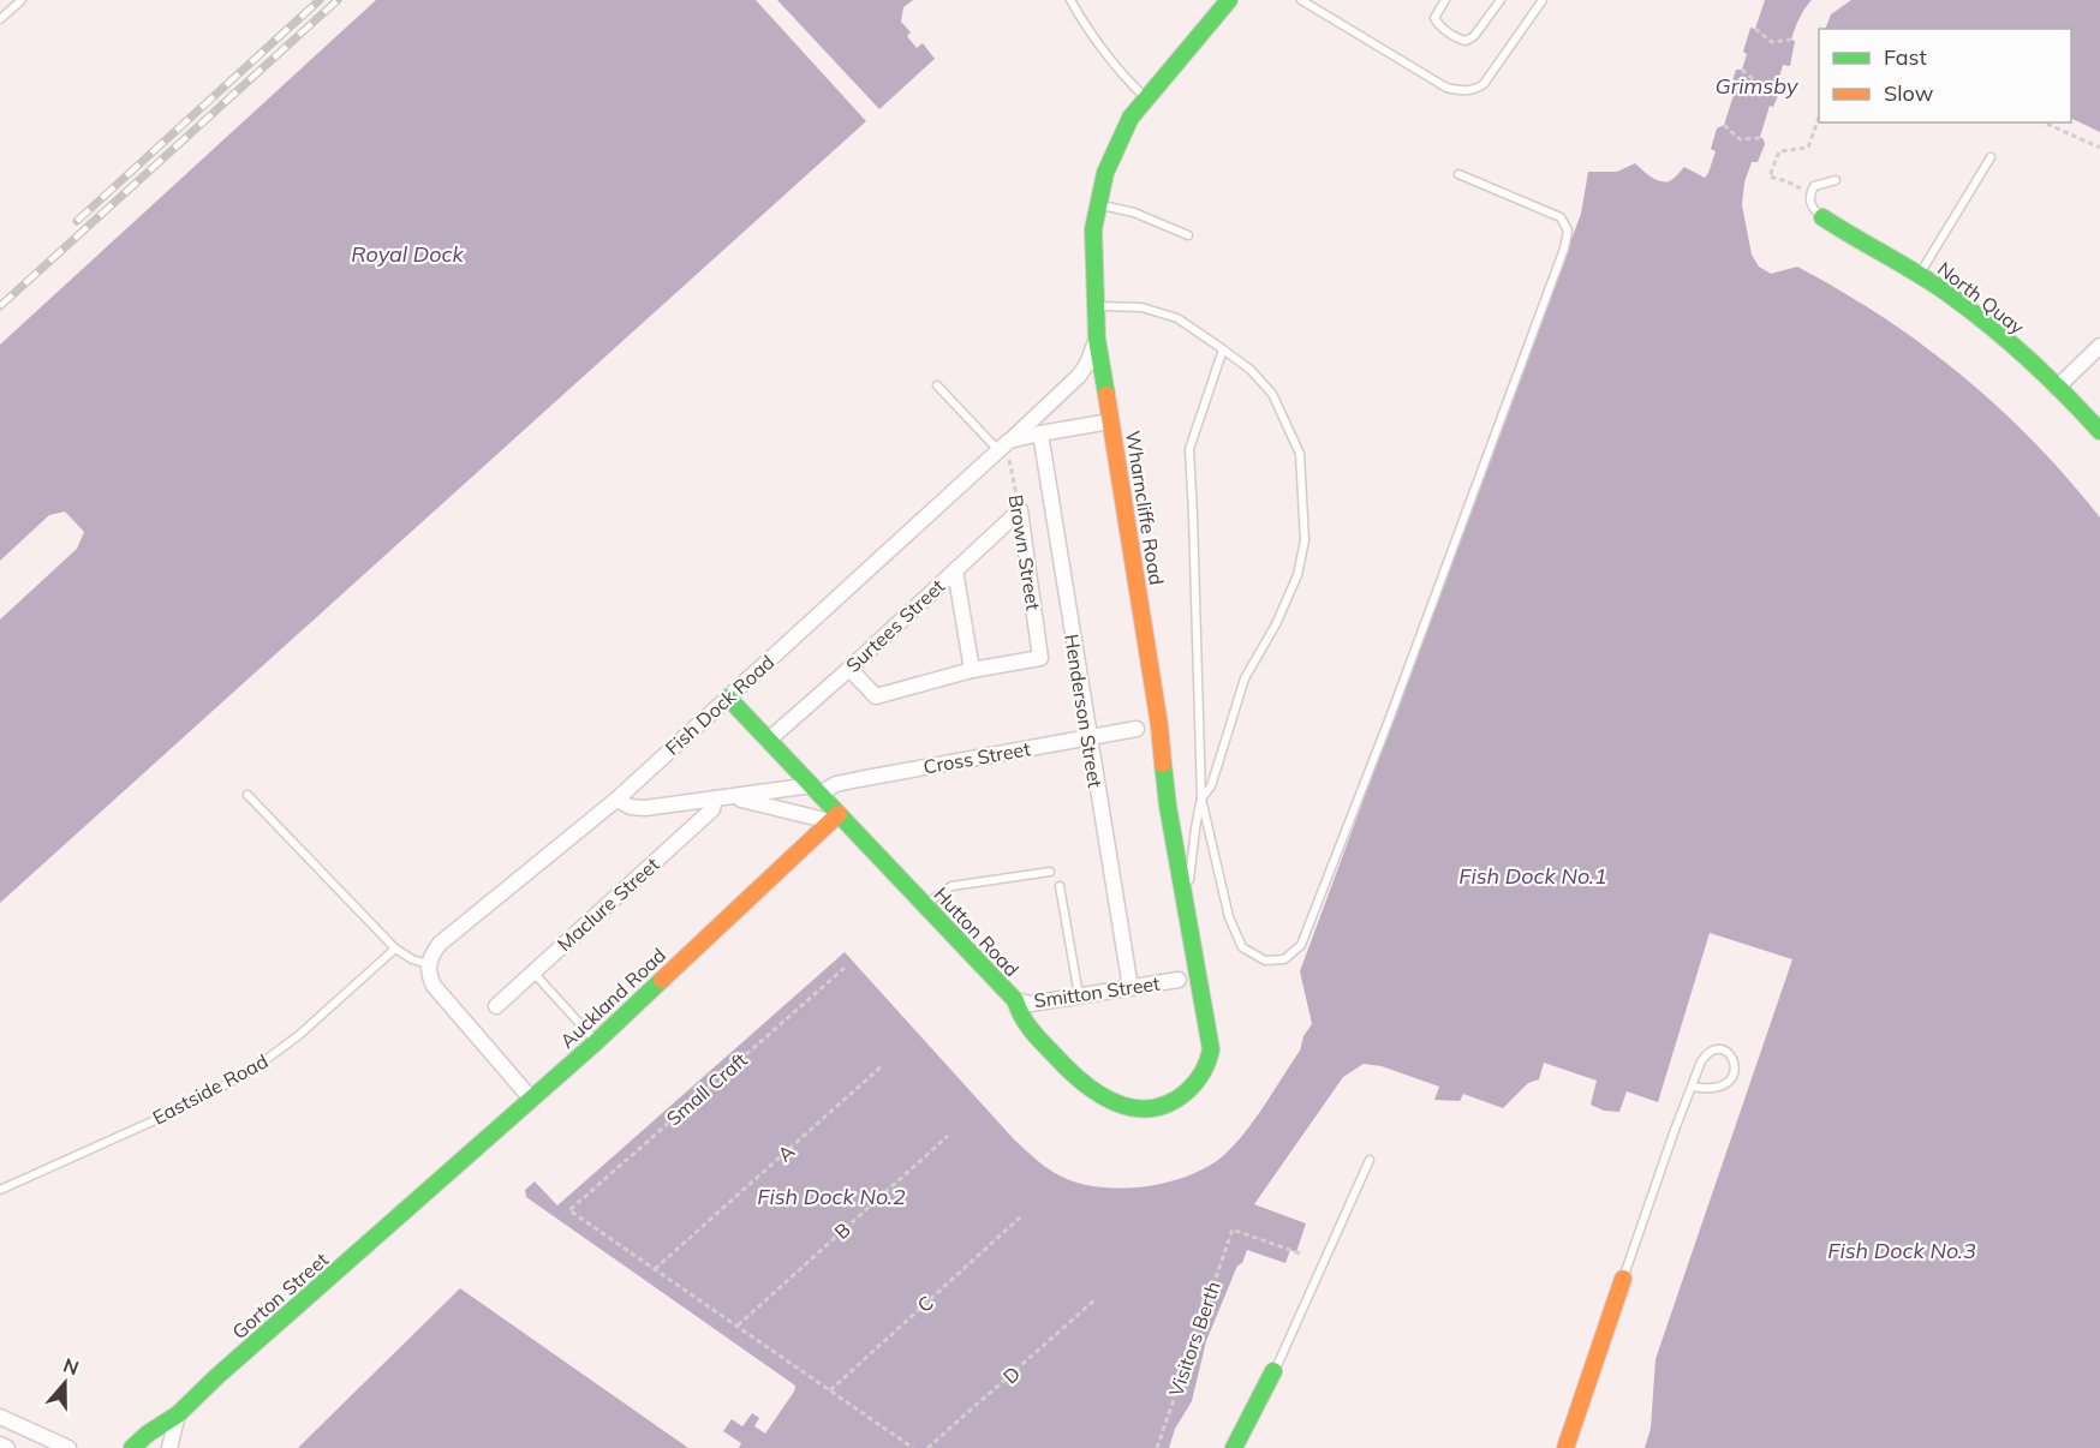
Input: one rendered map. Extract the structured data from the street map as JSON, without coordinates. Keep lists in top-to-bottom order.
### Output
{
  "streets": {
    "street": [
      "North Quay",
      "Wharncliffe Road",
      "Brown Street",
      "Surtees Street",
      "Fish Dock Road",
      "Henderson Street",
      "Cross Street",
      "Maclure Street",
      "Hutton Road",
      "Smitton Street",
      "Auckland Road",
      "Gorton Street"
    ],
    "lane": ["Eastside Road"],
    "path": [
      "Small Craft",
      "A",
      "B",
      "C",
      "Visitors Berth",
      "D"
    ]
  },
  "crossings": [
    ["Wharncliffe Road", "Fish Dock Road"],
    ["Wharncliffe Road", "Hutton Road"],
    ["Brown Street", "Surtees Street"],
    ["Brown Street", "Fish Dock Road"],
    ["Surtees Street", "Hutton Road"],
    ["Fish Dock Road", "Henderson Street"],
    ["Fish Dock Road", "Cross Street"],
    ["Fish Dock Road", "Hutton Road"],
    ["Henderson Street", "Cross Street"],
    ["Henderson Street", "Smitton Street"],
    ["Cross Street", "Maclure Street"],
    ["Cross Street", "Hutton Road"],
    ["Cross Street", "Auckland Road"],
    ["Hutton Road", "Smitton Street"],
    ["Hutton Road", "Auckland Road"],
    ["Auckland Road", "Gorton Street"],
    ["Small Craft", "A"]
  ],
  "water": [
    "Grimsby",
    "Royal Dock",
    "Fish Dock No.1",
    "Fish Dock No.2",
    "Fish Dock No.3"
  ],
  "legend": ["Fast", "Slow"],
  "north": "top"
}
